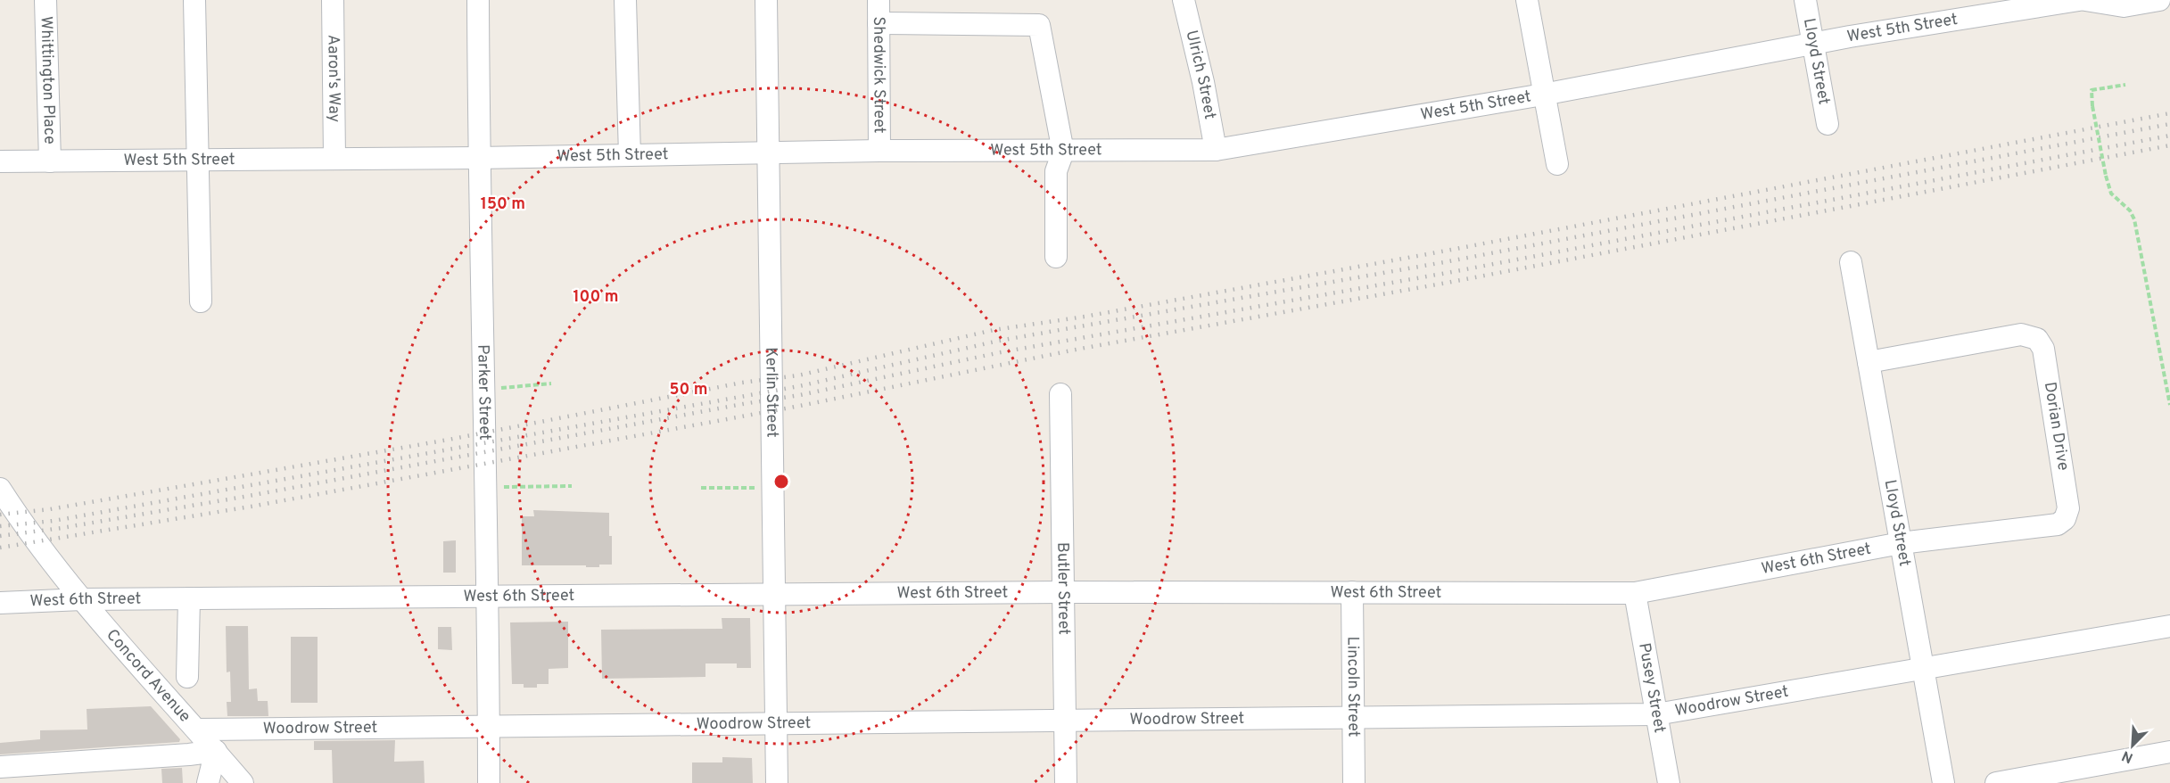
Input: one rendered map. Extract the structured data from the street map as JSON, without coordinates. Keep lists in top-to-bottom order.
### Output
{
  "streets": {
    "street": [
      "West 5th Street",
      "Lloyd Street",
      "Ulrich Street",
      "Shedwick Street",
      "Aaron's Way",
      "Whittington Place",
      "Parker Street",
      "Kerlin Street",
      "Dorian Drive",
      "West 6th Street",
      "Butler Street",
      "Concord Avenue",
      "Lincoln Street",
      "Pusey Street",
      "Woodrow Street"
    ]
  },
  "crossings": [
    ["West 5th Street", "Lloyd Street"],
    ["West 5th Street", "Ulrich Street"],
    ["West 5th Street", "Shedwick Street"],
    ["West 5th Street", "Aaron's Way"],
    ["West 5th Street", "Whittington Place"],
    ["West 5th Street", "Parker Street"],
    ["West 5th Street", "Kerlin Street"],
    ["Lloyd Street", "Dorian Drive"],
    ["Lloyd Street", "West 6th Street"],
    ["Lloyd Street", "Woodrow Street"],
    ["Parker Street", "West 6th Street"],
    ["Parker Street", "Woodrow Street"],
    ["Kerlin Street", "West 6th Street"],
    ["Kerlin Street", "Woodrow Street"],
    ["Dorian Drive", "West 6th Street"],
    ["West 6th Street", "Butler Street"],
    ["West 6th Street", "Concord Avenue"],
    ["West 6th Street", "Lincoln Street"],
    ["West 6th Street", "Pusey Street"],
    ["Butler Street", "Woodrow Street"],
    ["Concord Avenue", "Woodrow Street"],
    ["Lincoln Street", "Woodrow Street"],
    ["Pusey Street", "Woodrow Street"]
  ],
  "north": "bottom left",
  "rings": ["150 m", "100 m", "50 m"]
}
